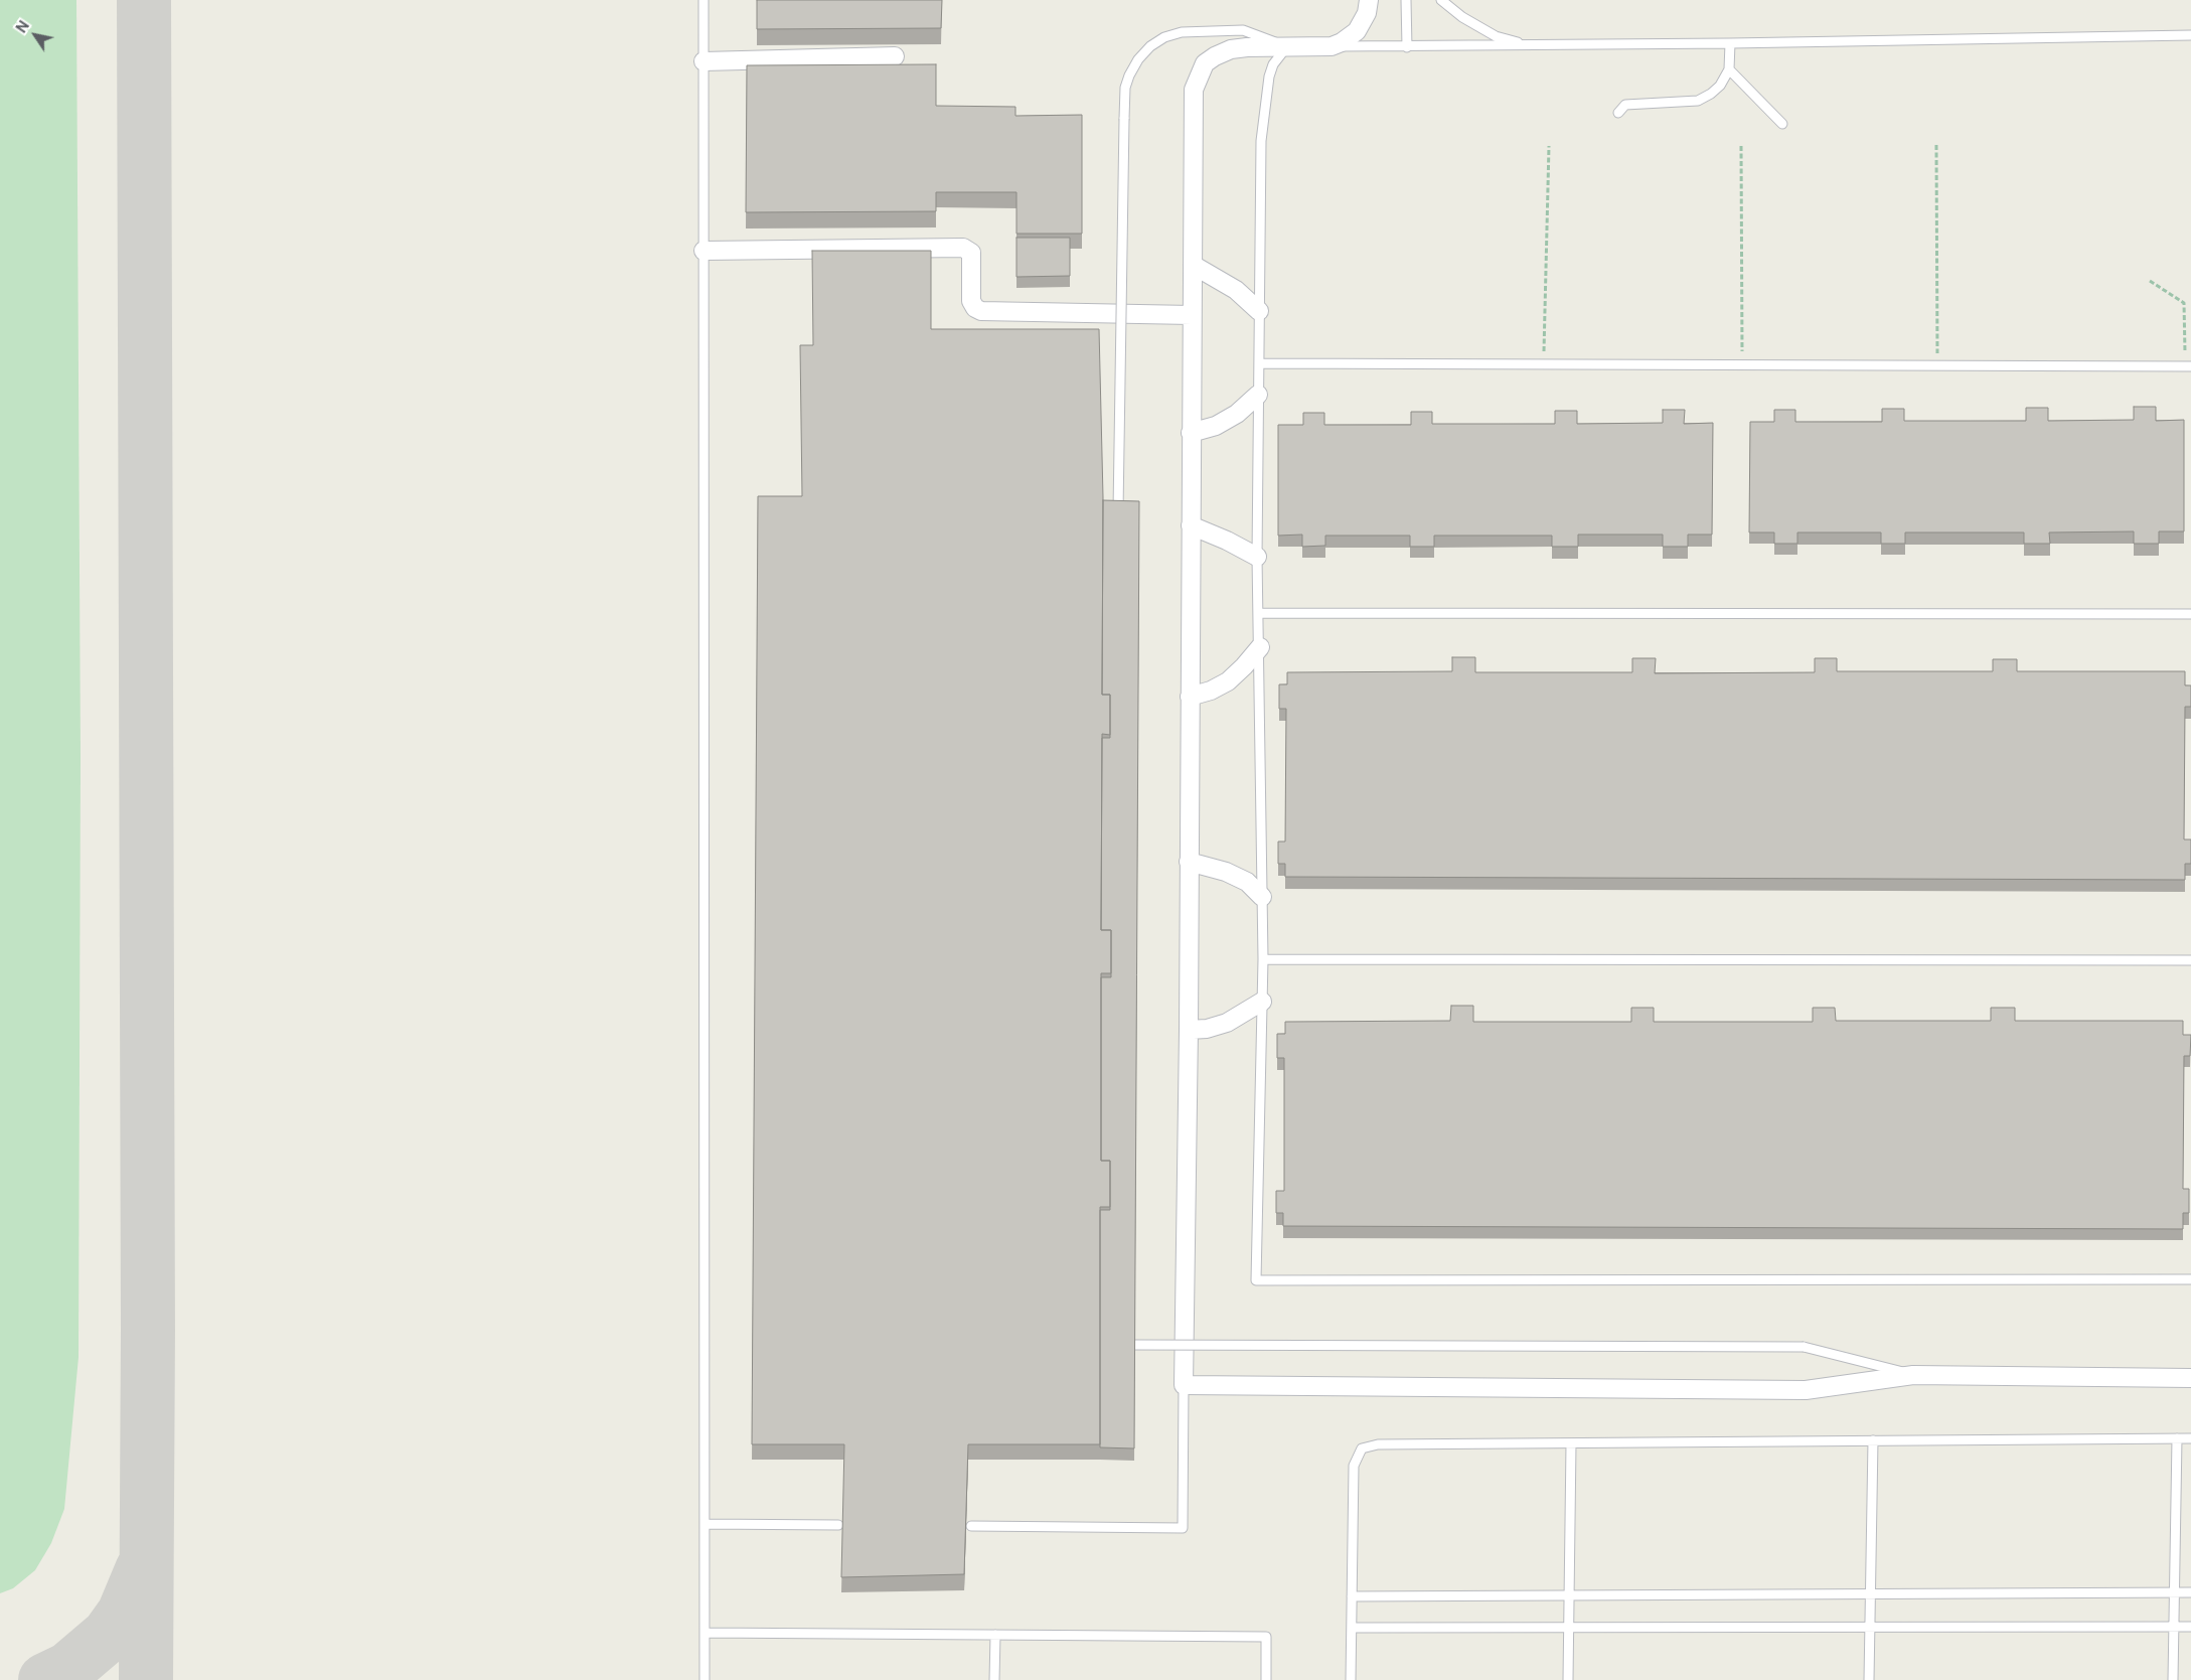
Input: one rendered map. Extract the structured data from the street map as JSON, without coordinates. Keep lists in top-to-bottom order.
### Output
{
  "north": "top left"
}
